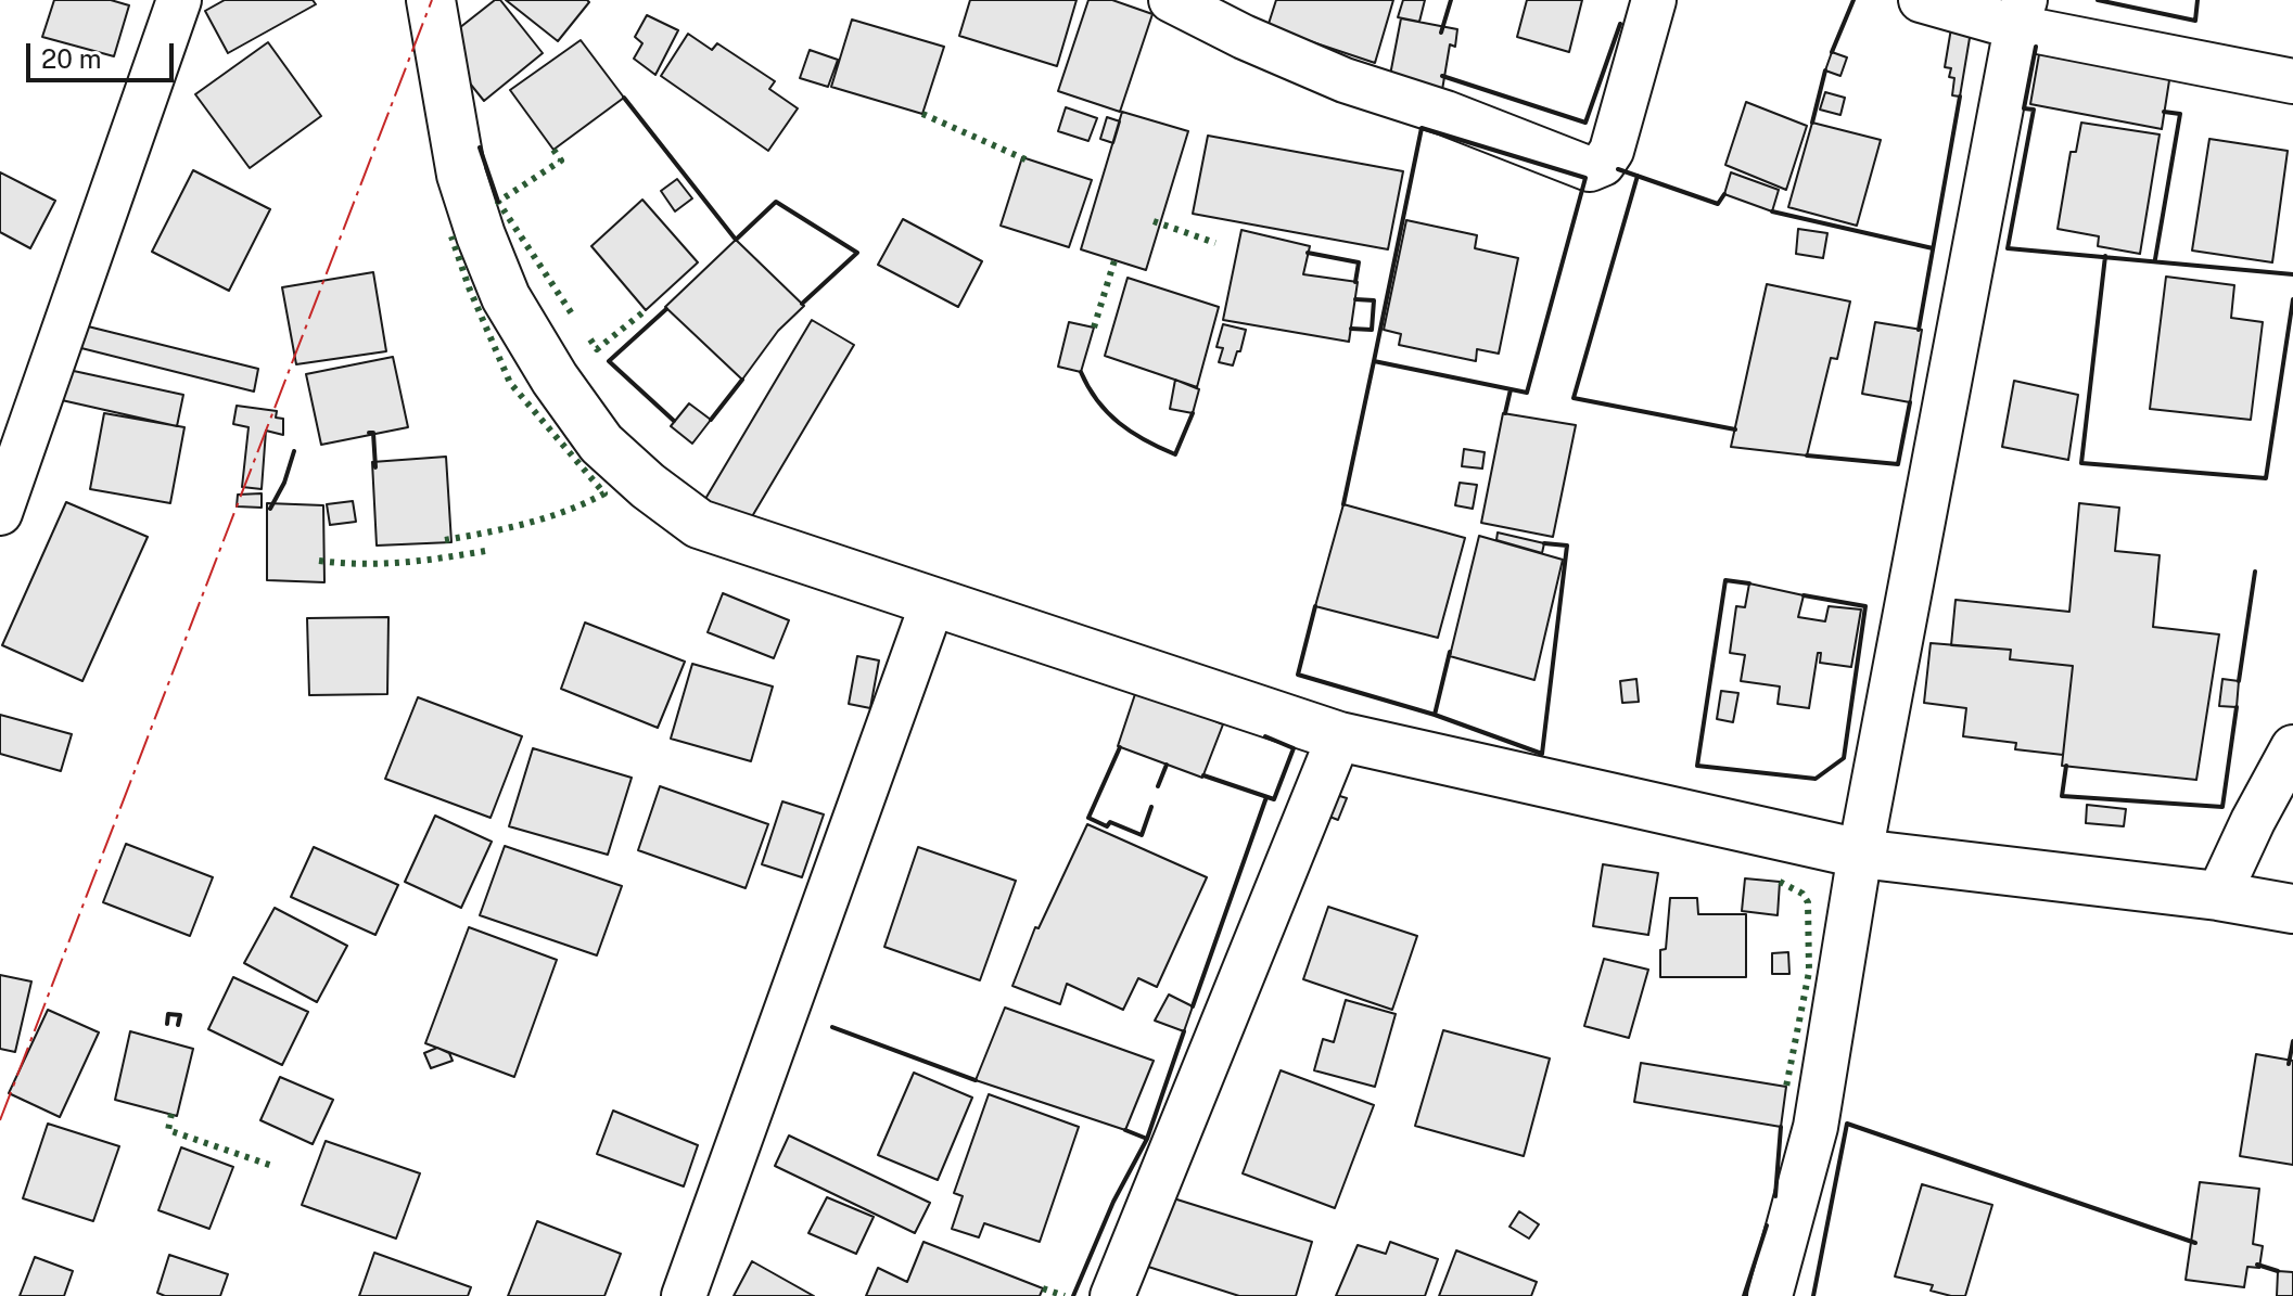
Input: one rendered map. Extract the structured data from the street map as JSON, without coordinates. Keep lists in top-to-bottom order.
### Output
{
  "scale_bar": "20 m"
}
